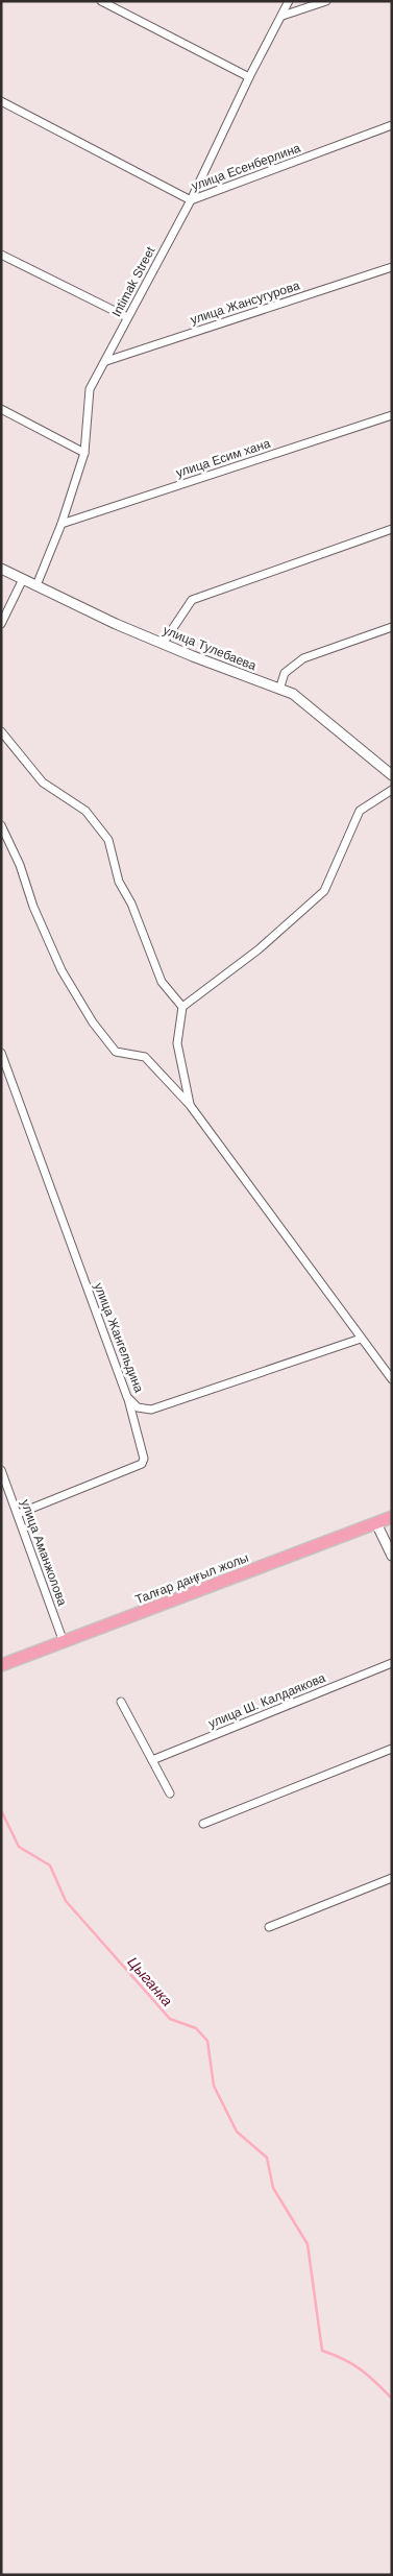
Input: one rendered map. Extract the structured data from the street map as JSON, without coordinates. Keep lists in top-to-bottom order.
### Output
{
  "streets": {
    "main road": ["Талғар даңғыл жолы"],
    "street": [
      "улица Есенберлина",
      "Intimak Street",
      "улица Жансугурова",
      "улица Есим хана",
      "улица Тулебаева",
      "улица Жангельдина",
      "улица Аманжолова",
      "улица Ш. Калдаякова"
    ]
  },
  "crossings": [
    ["улица Есенберлина", "Intimak Street"],
    ["Intimak Street", "улица Жансугурова"],
    ["Intimak Street", "улица Есим хана"],
    ["Intimak Street", "улица Тулебаева"],
    ["улица Аманжолова", "Талғар даңғыл жолы"]
  ],
  "water": ["Цыганка"]
}
